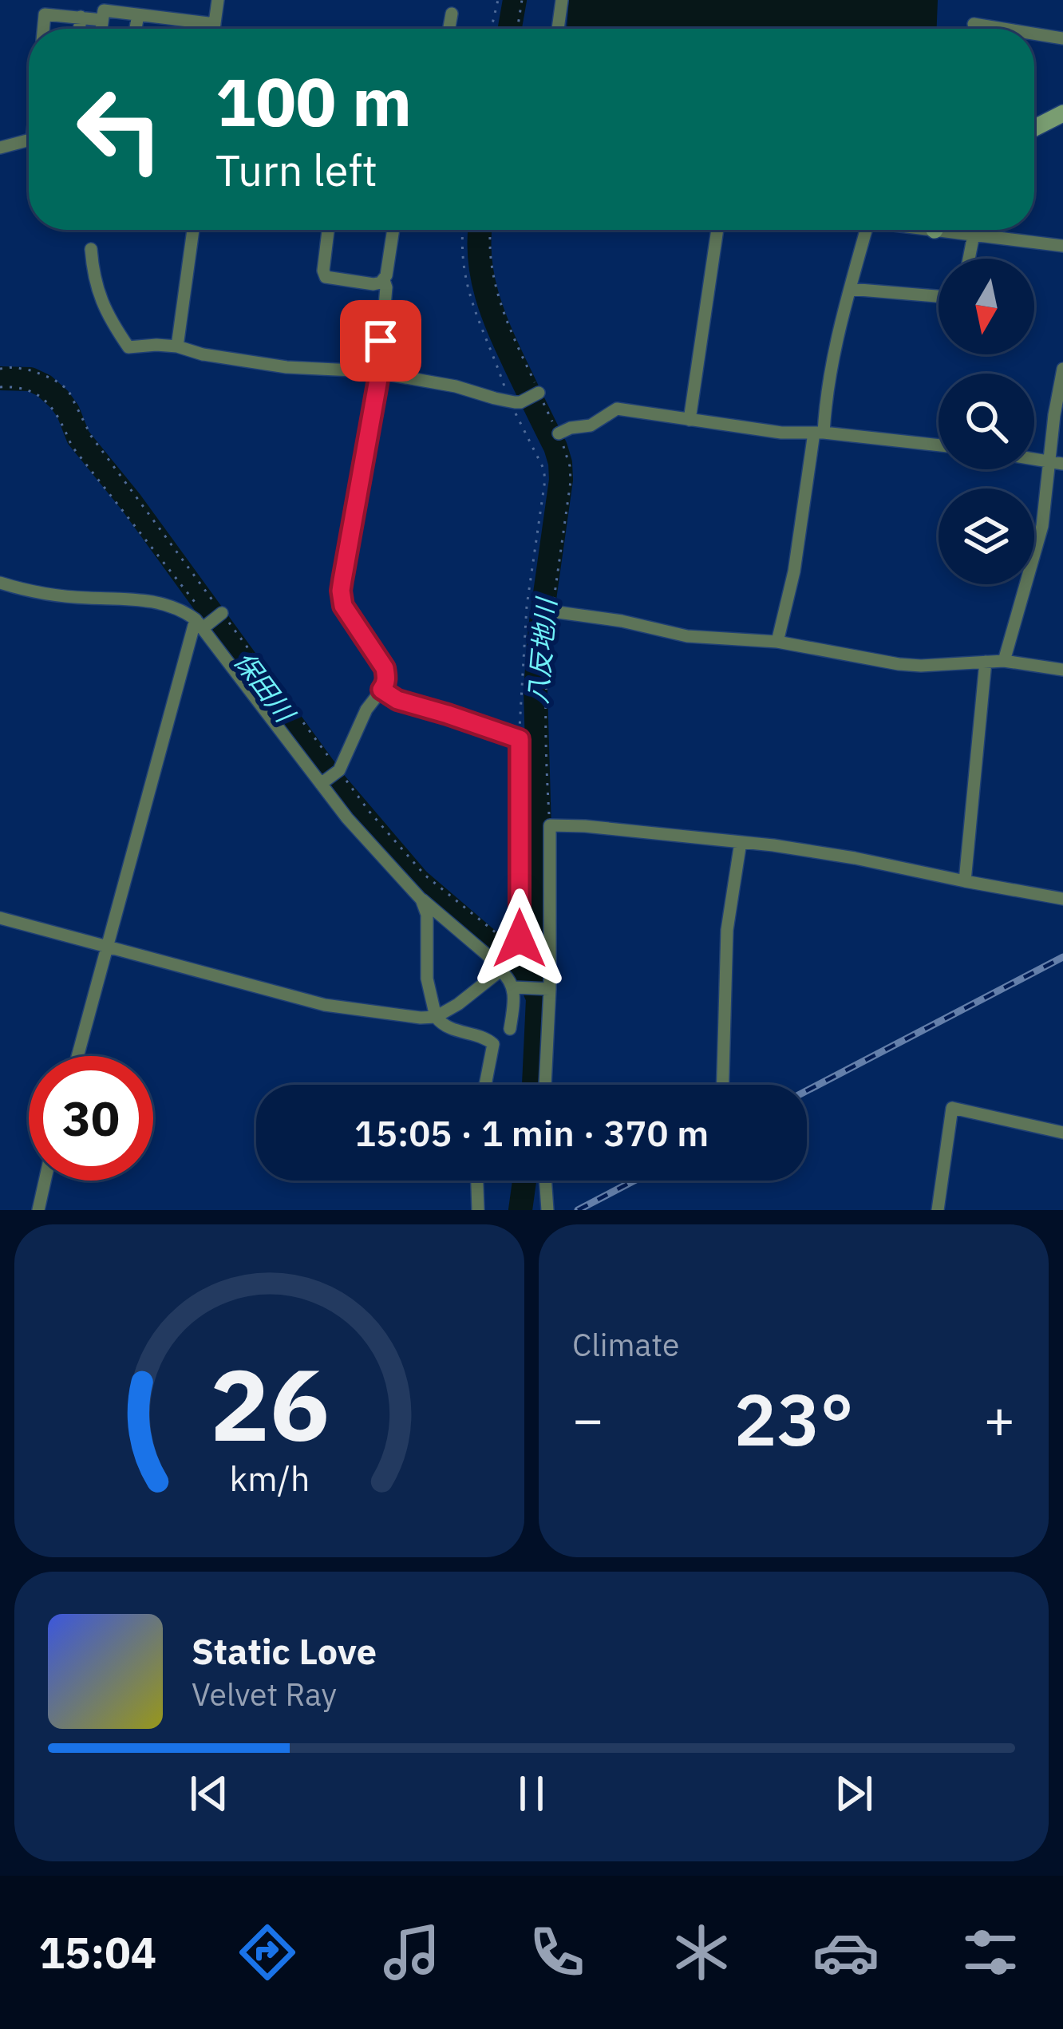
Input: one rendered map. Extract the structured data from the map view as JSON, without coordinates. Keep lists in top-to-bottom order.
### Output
{
  "water": ["八反地川", "保田川"],
  "north": "bottom",
  "page": {
    "turn": ["100 m", "Turn left"],
    "limit": "30",
    "trip": "15:05 · 1 min · 370 m",
    "tile": "Climate",
    "heat": ["−", "23°", "+"],
    "song": ["Static Love", "Velvet Ray"],
    "tabs": "15:04",
    "gauge": ["26", "km/h"]
  }
}
